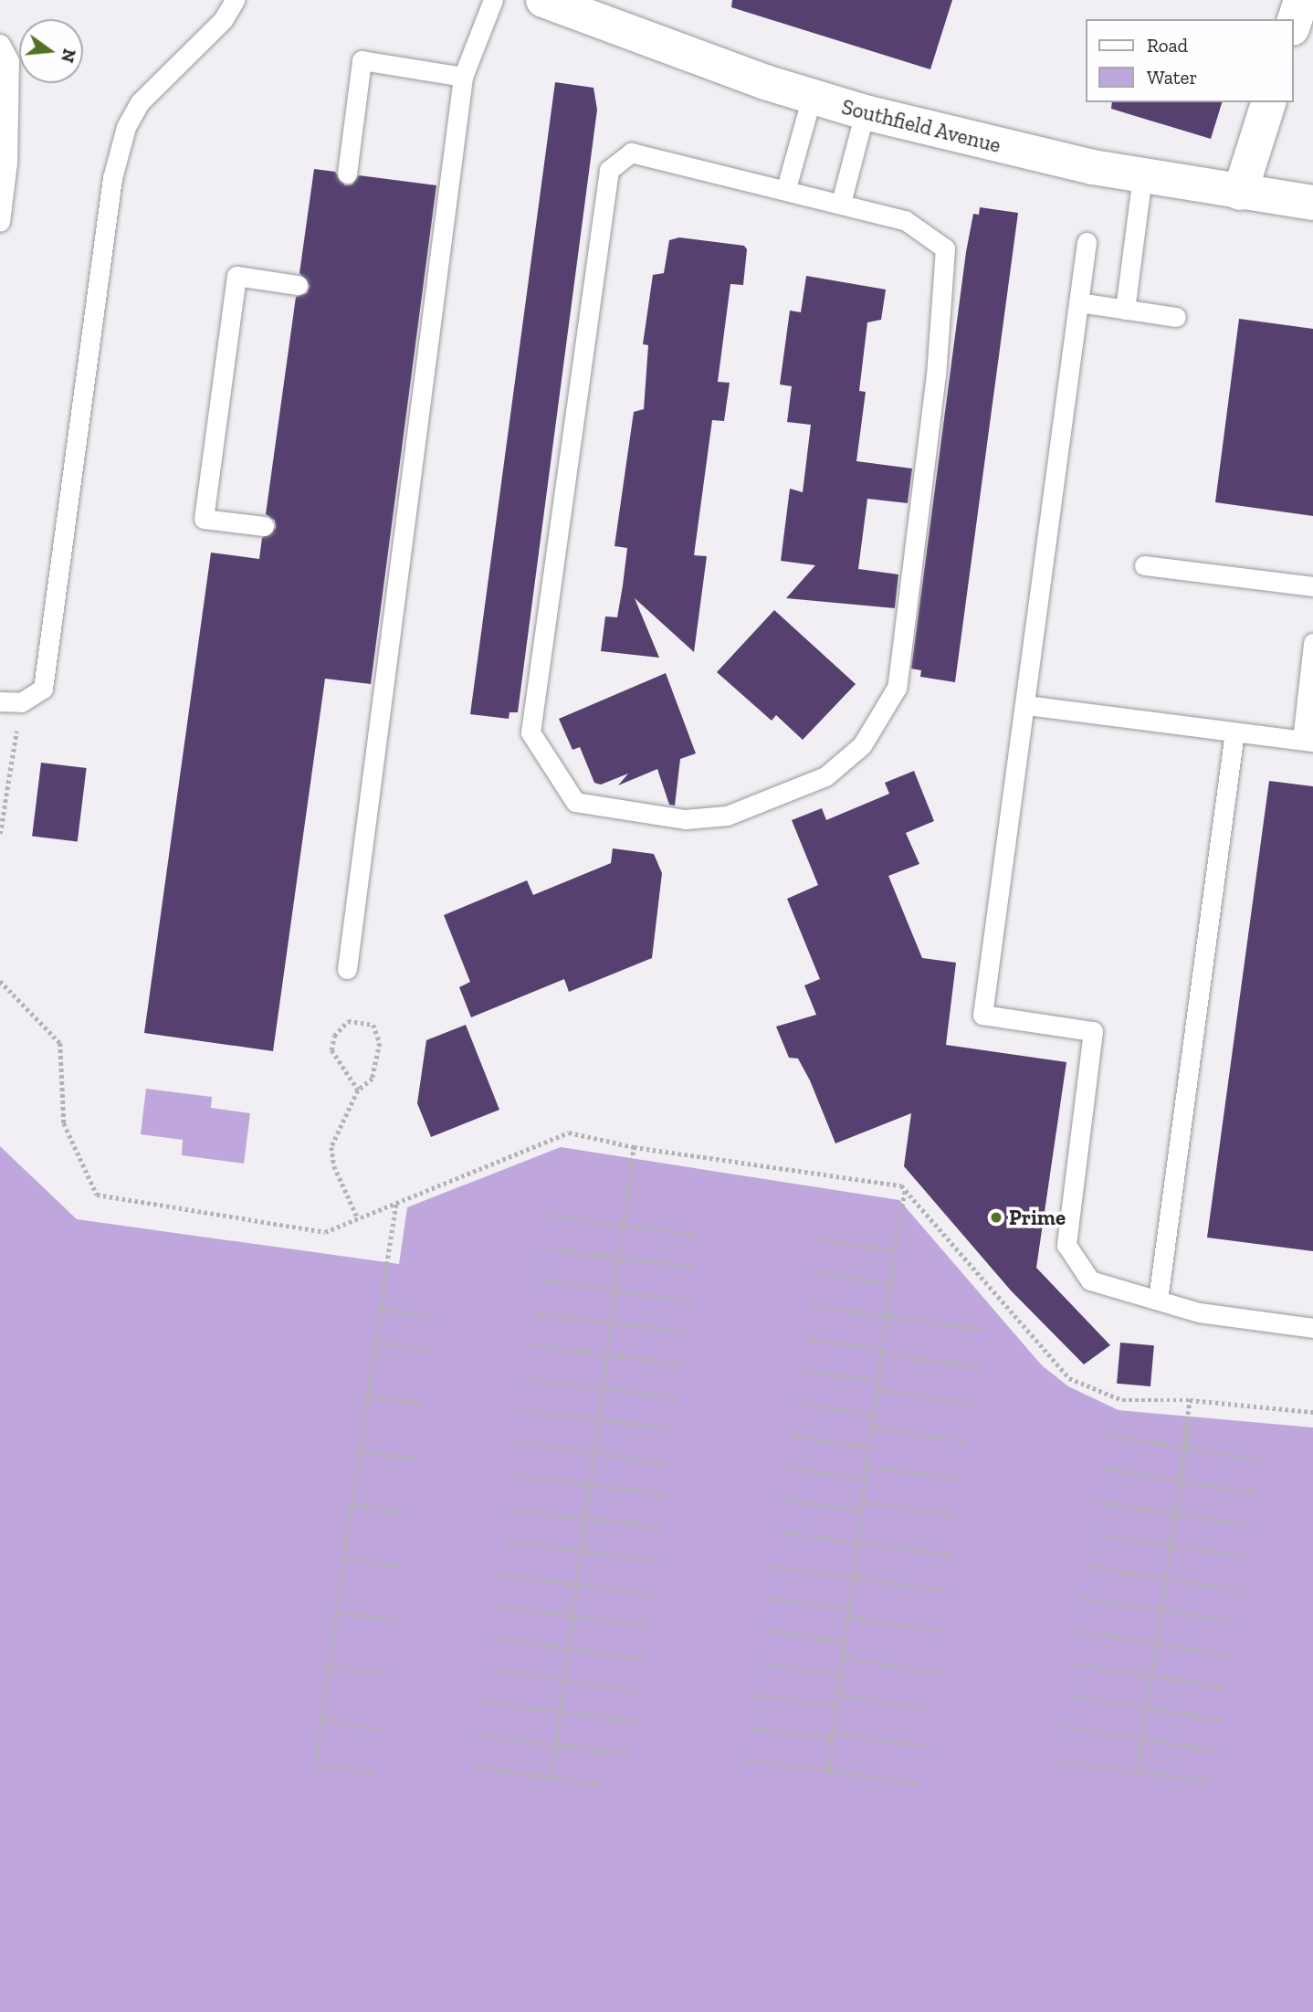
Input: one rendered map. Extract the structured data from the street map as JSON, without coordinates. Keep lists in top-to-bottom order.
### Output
{
  "streets": {
    "street": ["Southfield Avenue"]
  },
  "places": ["Prime"],
  "legend": ["Road", "Water"],
  "north": "right"
}
